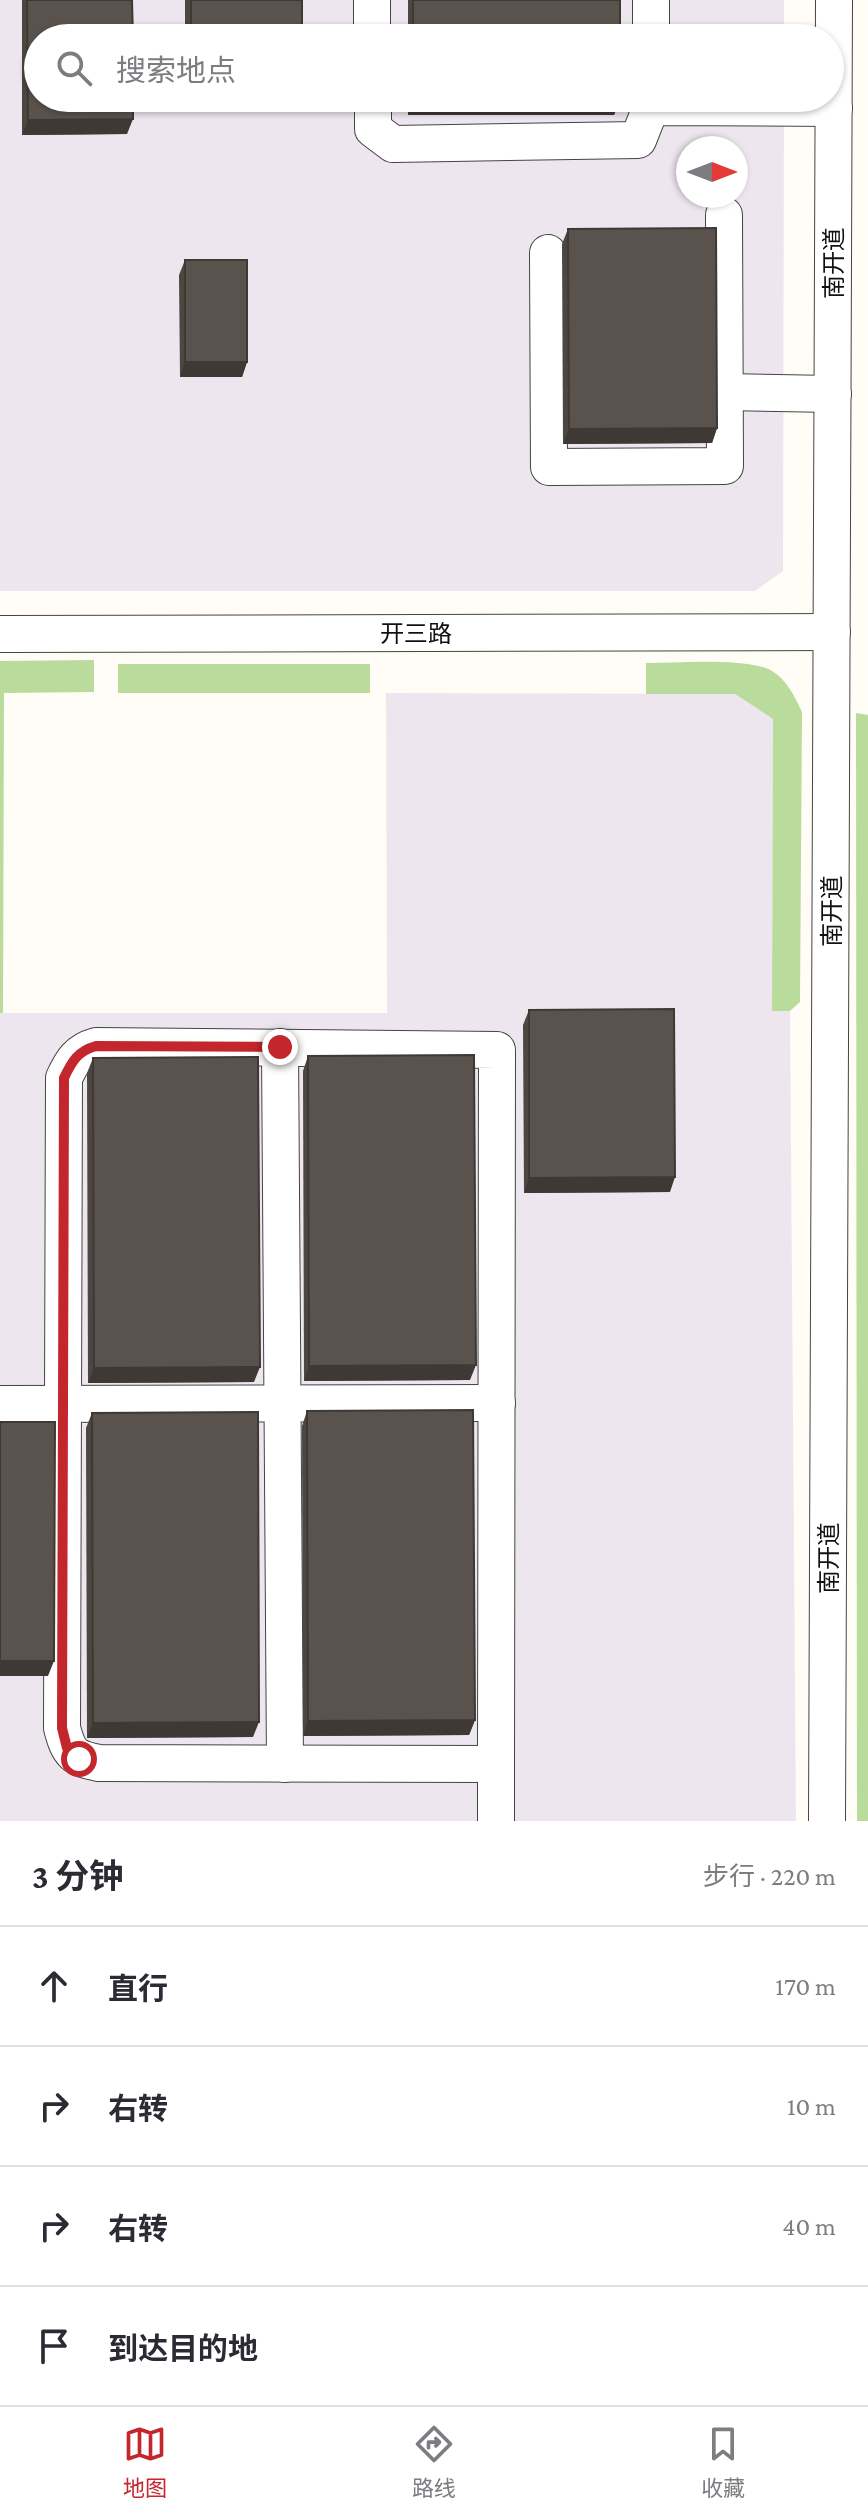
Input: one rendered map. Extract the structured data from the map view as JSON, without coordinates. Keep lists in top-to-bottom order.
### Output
{
  "streets": {
    "street": ["南开道", "开三路"]
  },
  "crossings": [
    ["南开道", "开三路"]
  ],
  "north": "right",
  "page": {
    "search": "搜索地点",
    "heading": ["3 分钟", "步行 · 220 m"],
    "list": [
      ["直行", "170 m"],
      ["右转", "10 m"],
      ["右转", "40 m"],
      "到达目的地"
    ],
    "nav": ["地图", "路线", "收藏"]
  }
}
